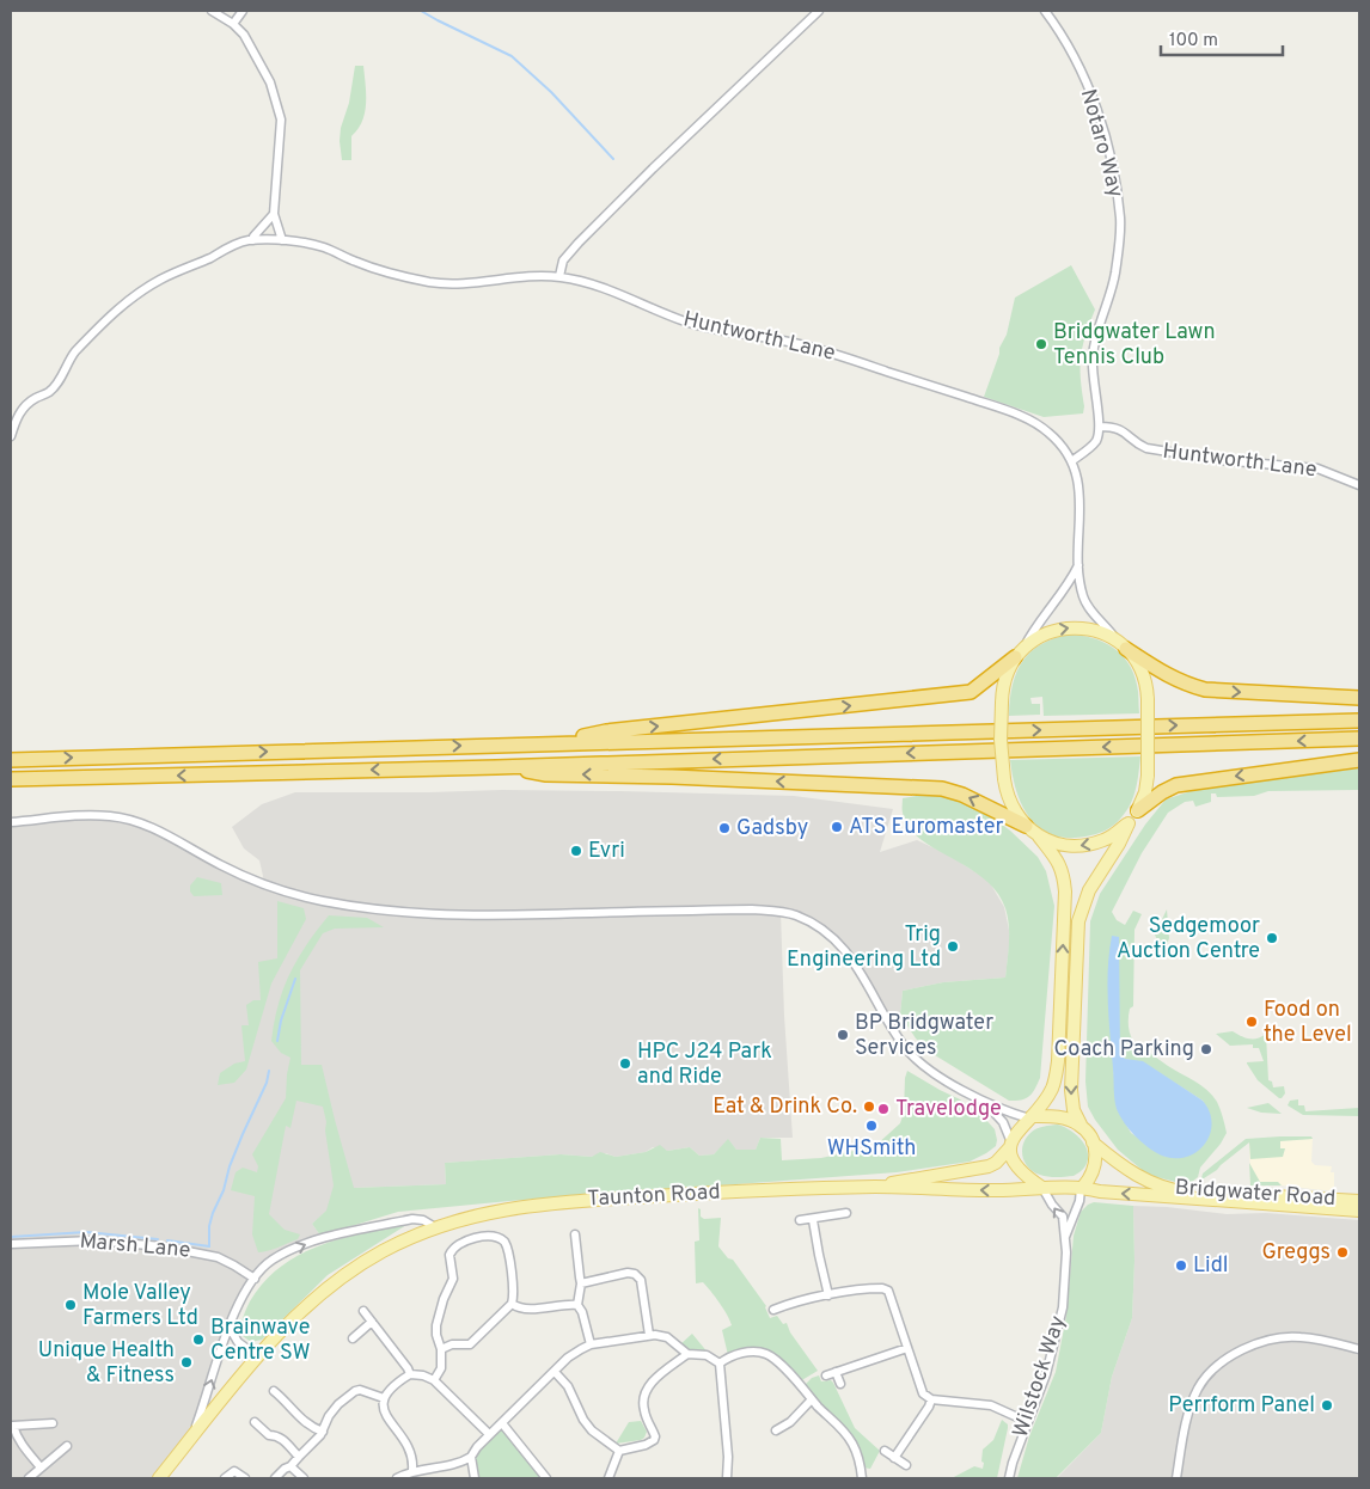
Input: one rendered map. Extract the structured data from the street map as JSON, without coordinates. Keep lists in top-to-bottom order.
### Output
{
  "streets": {
    "main road": ["Bridgwater Road", "Taunton Road"],
    "street": [
      "Notaro Way",
      "Huntworth Lane",
      "Marsh Lane",
      "Wilstock Way"
    ]
  },
  "crossings": [
    ["Notaro Way", "Huntworth Lane"],
    ["Bridgwater Road", "Taunton Road"],
    ["Bridgwater Road", "Wilstock Way"],
    ["Taunton Road", "Marsh Lane"],
    ["Taunton Road", "Wilstock Way"]
  ],
  "places": [
    "Bridgwater Lawn Tennis Club",
    "ATS Euromaster",
    "Gadsby",
    "Evri",
    "Sedgemoor Auction Centre",
    "Trig Engineering Ltd",
    "Food on the Level",
    "BP Bridgwater Services",
    "Coach Parking",
    "HPC J24 Park and Ride",
    "Eat & Drink Co.",
    "Travelodge",
    "WHSmith",
    "Greggs",
    "Lidl",
    "Mole Valley Farmers Ltd",
    "Brainwave Centre SW",
    "Unique Health & Fitness",
    "Perrform Panel"
  ],
  "scale_bar": "100 m"
}
